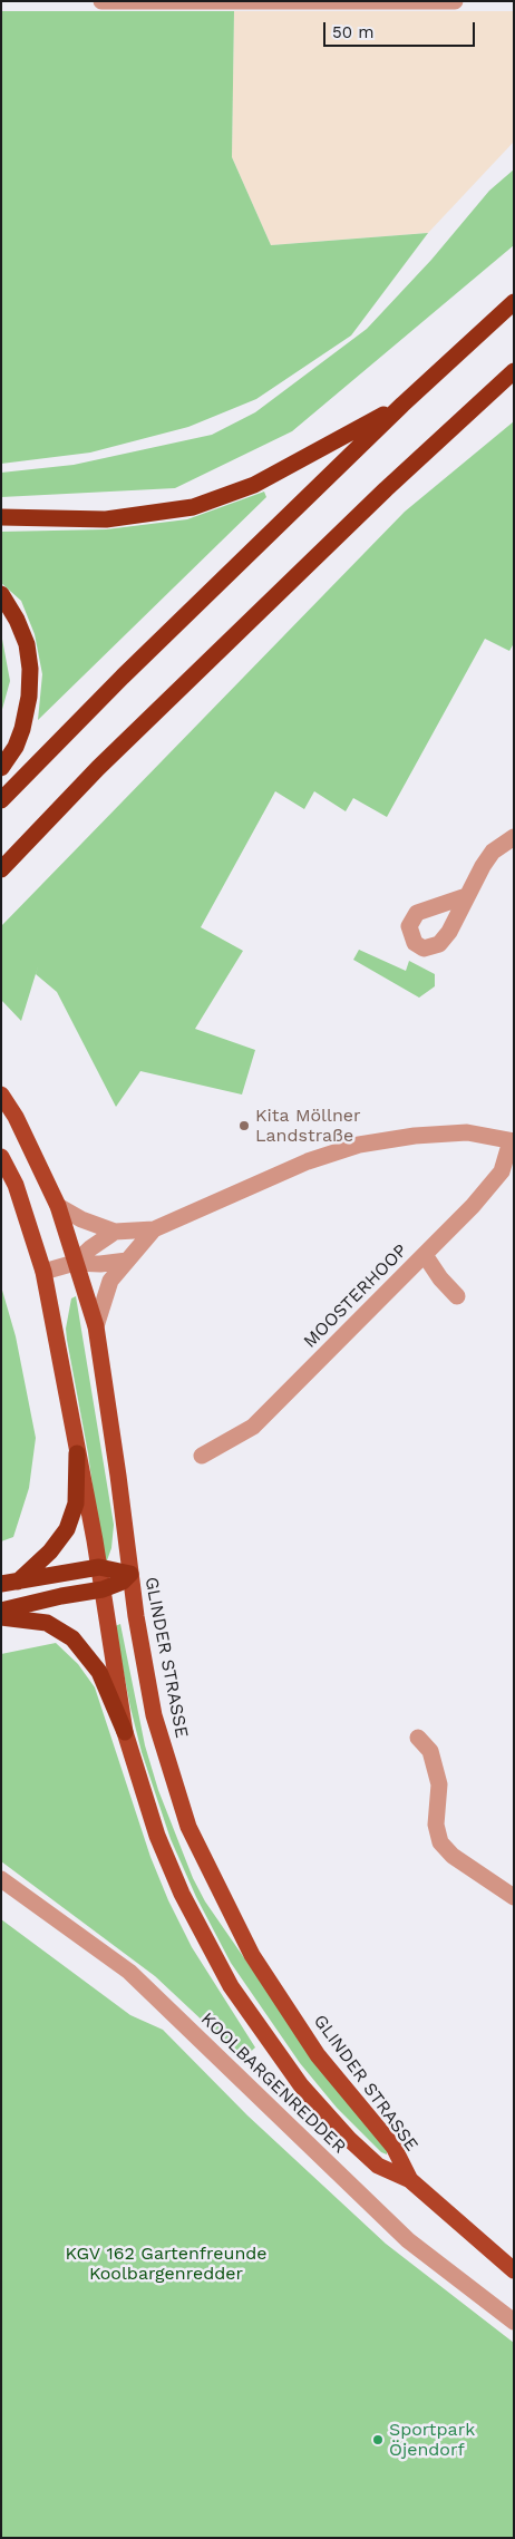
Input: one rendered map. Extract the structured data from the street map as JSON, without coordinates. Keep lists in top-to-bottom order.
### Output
{
  "streets": {
    "main road": ["GLINDER STRASSE"],
    "street": ["MOOSTERHOOP", "KOOLBARGENREDDER"]
  },
  "parks": ["KGV 162 Gartenfreunde Koolbargenredder"],
  "places": ["Kita Möllner Landstraße", "Sportpark Öjendorf"],
  "scale_bar": "50 m"
}
